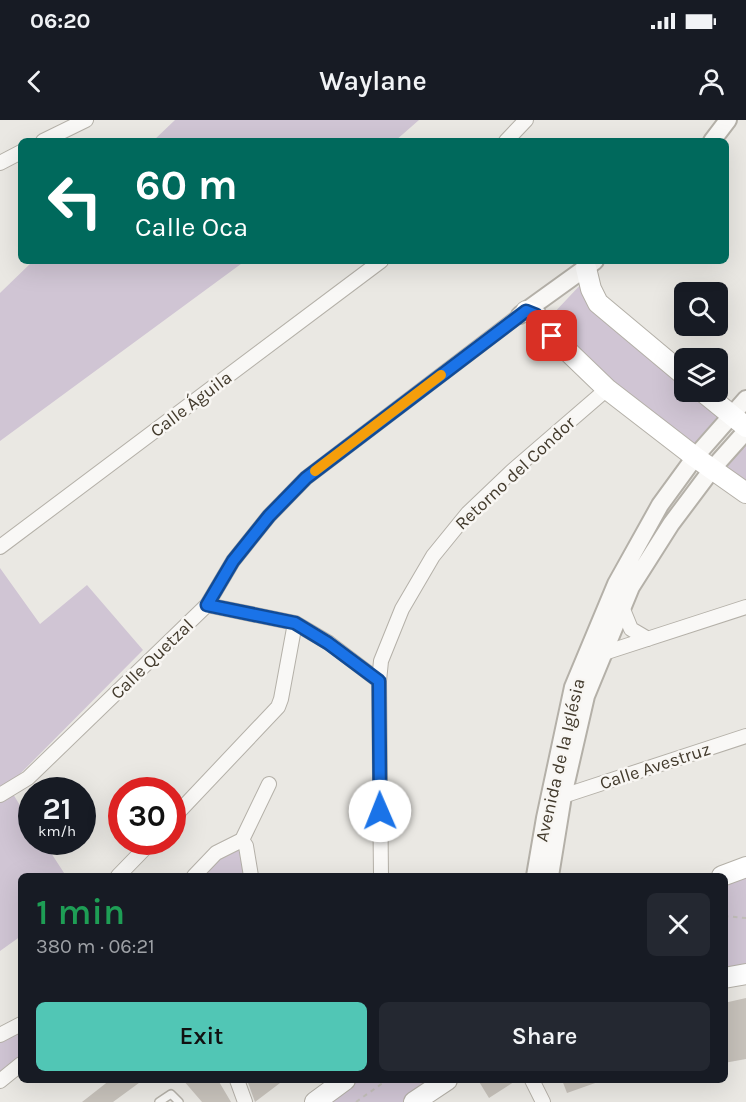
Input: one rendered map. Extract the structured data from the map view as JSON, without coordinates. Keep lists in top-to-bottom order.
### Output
{
  "streets": {
    "street": [
      "Calle Águila",
      "Retorno del Condor",
      "Calle Quetzal",
      "Avenida de la Iglésia",
      "Calle Avestruz"
    ]
  },
  "crossings": [
    ["Avenida de la Iglésia", "Calle Avestruz"]
  ],
  "page": {
    "status": "06:20",
    "header": "Waylane",
    "turn": ["60 m", "Calle Oca"],
    "speed": "21 km/h",
    "limit": "30",
    "heading": ["1 min", "380 m · 06:21"],
    "buttons": ["Exit", "Share"]
  }
}
